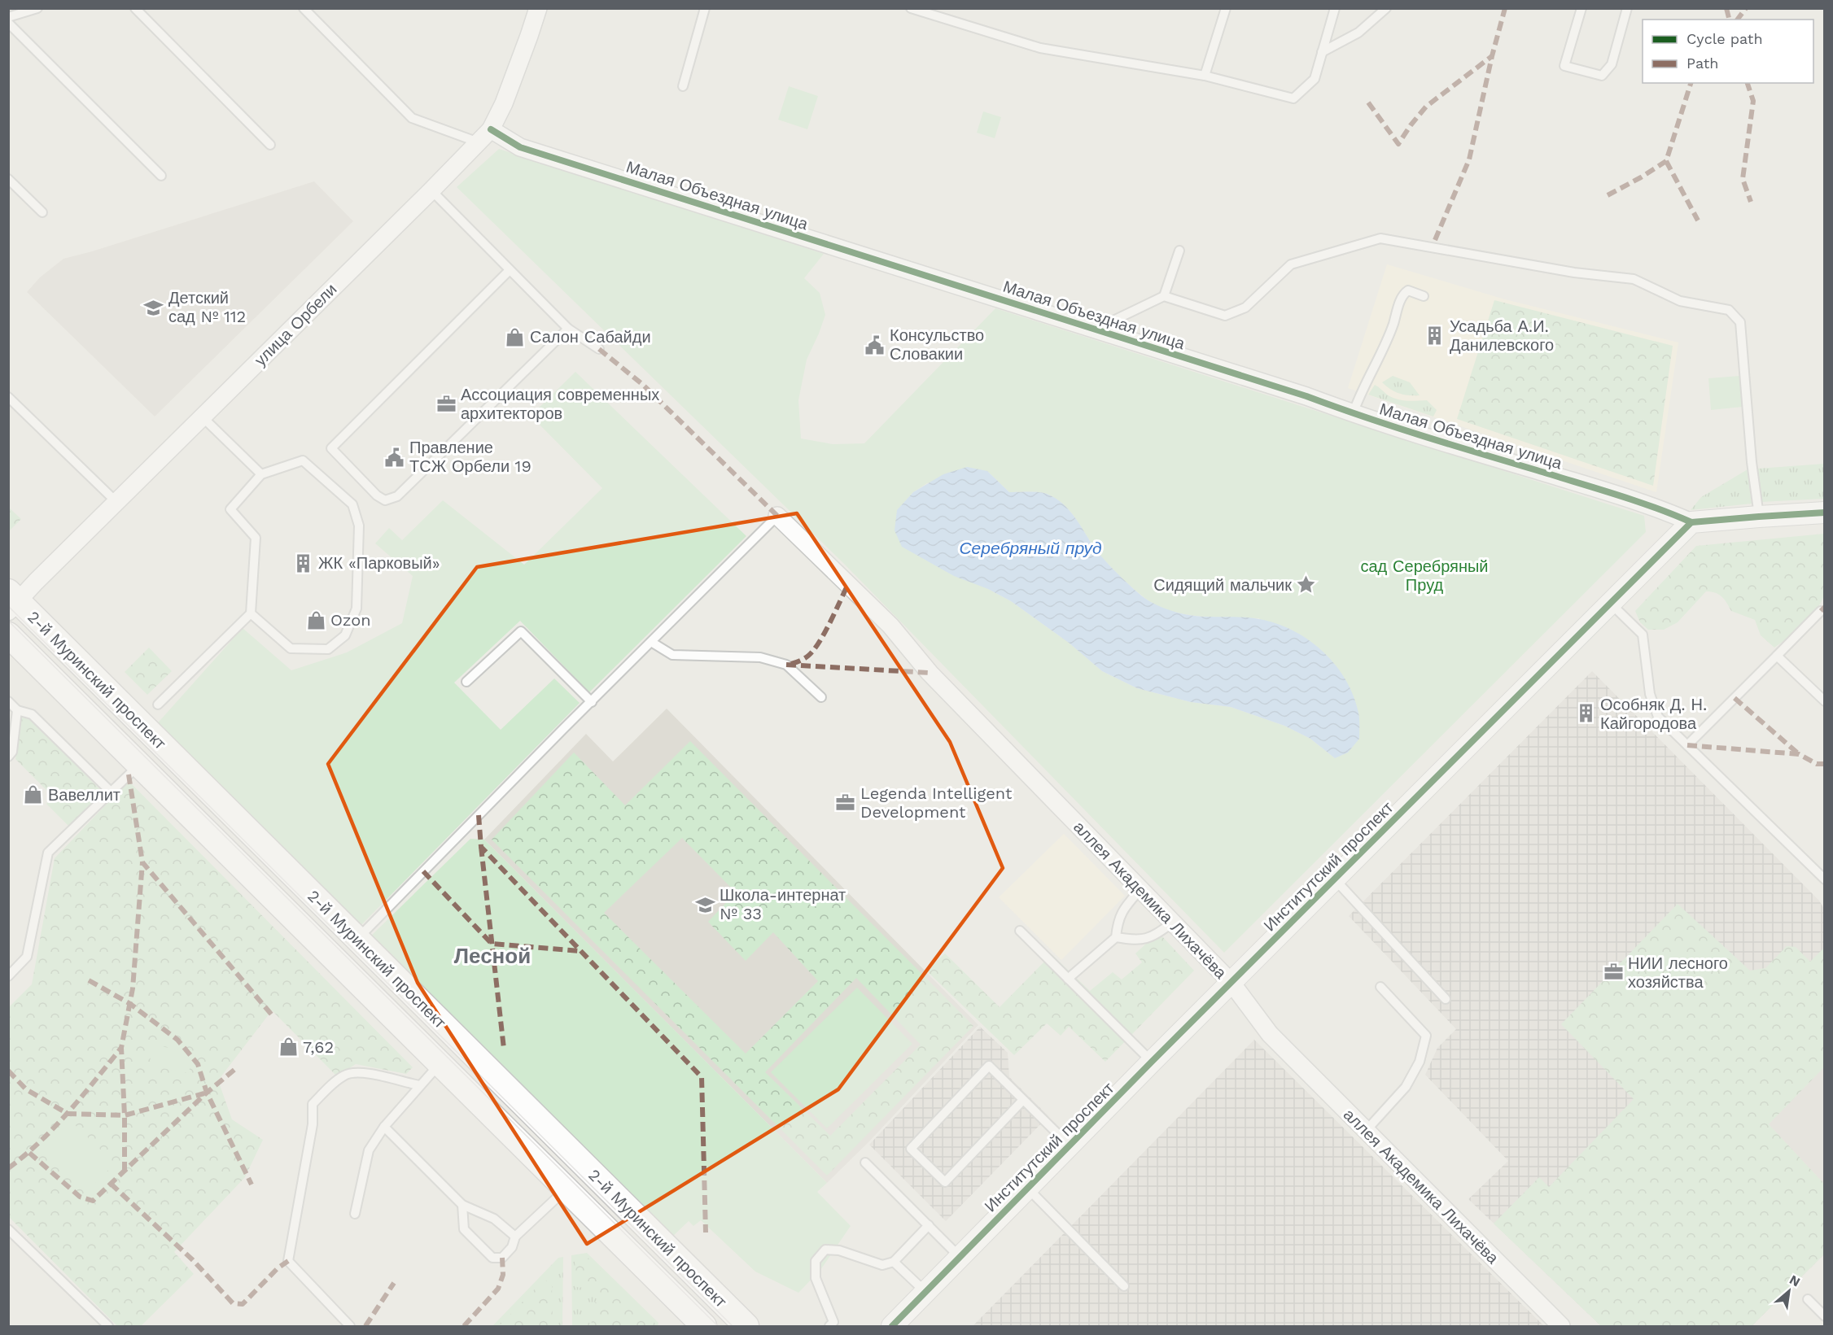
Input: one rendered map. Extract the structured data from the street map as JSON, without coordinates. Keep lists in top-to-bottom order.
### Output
{
  "streets": {
    "main road": ["2-й Муринский проспект"],
    "street": [
      "Малая Объездная улица",
      "улица Орбели",
      "Институтский проспект",
      "аллея Академика Лихачёва"
    ]
  },
  "crossings": [
    ["Малая Объездная улица", "улица Орбели"],
    ["Малая Объездная улица", "Институтский проспект"],
    ["улица Орбели", "2-й Муринский проспект"],
    ["Институтский проспект", "аллея Академика Лихачёва"]
  ],
  "districts": ["Лесной"],
  "water": ["Серебряный пруд"],
  "parks": ["сад Серебряный Пруд"],
  "places": {
    "school or university": ["Детский сад № 112", "Школа-интернат № 33"],
    "building": ["Усадьба А.И. Данилевского", "ЖК «Парковый»", "Особняк Д. Н. Кайгородова"],
    "shop": [
      "Салон Сабайди",
      "Ozon",
      "Вавеллит",
      "7,62"
    ],
    "public building": ["Консульство Словакии", "Правление ТСЖ Орбели 19"],
    "office": ["Ассоциация современных архитекторов", "Legenda Intelligent Development", "НИИ лесного хозяйства"],
    "place": ["Сидящий мальчик"]
  },
  "legend": ["Cycle path", "Path"],
  "north": "top right"
}
